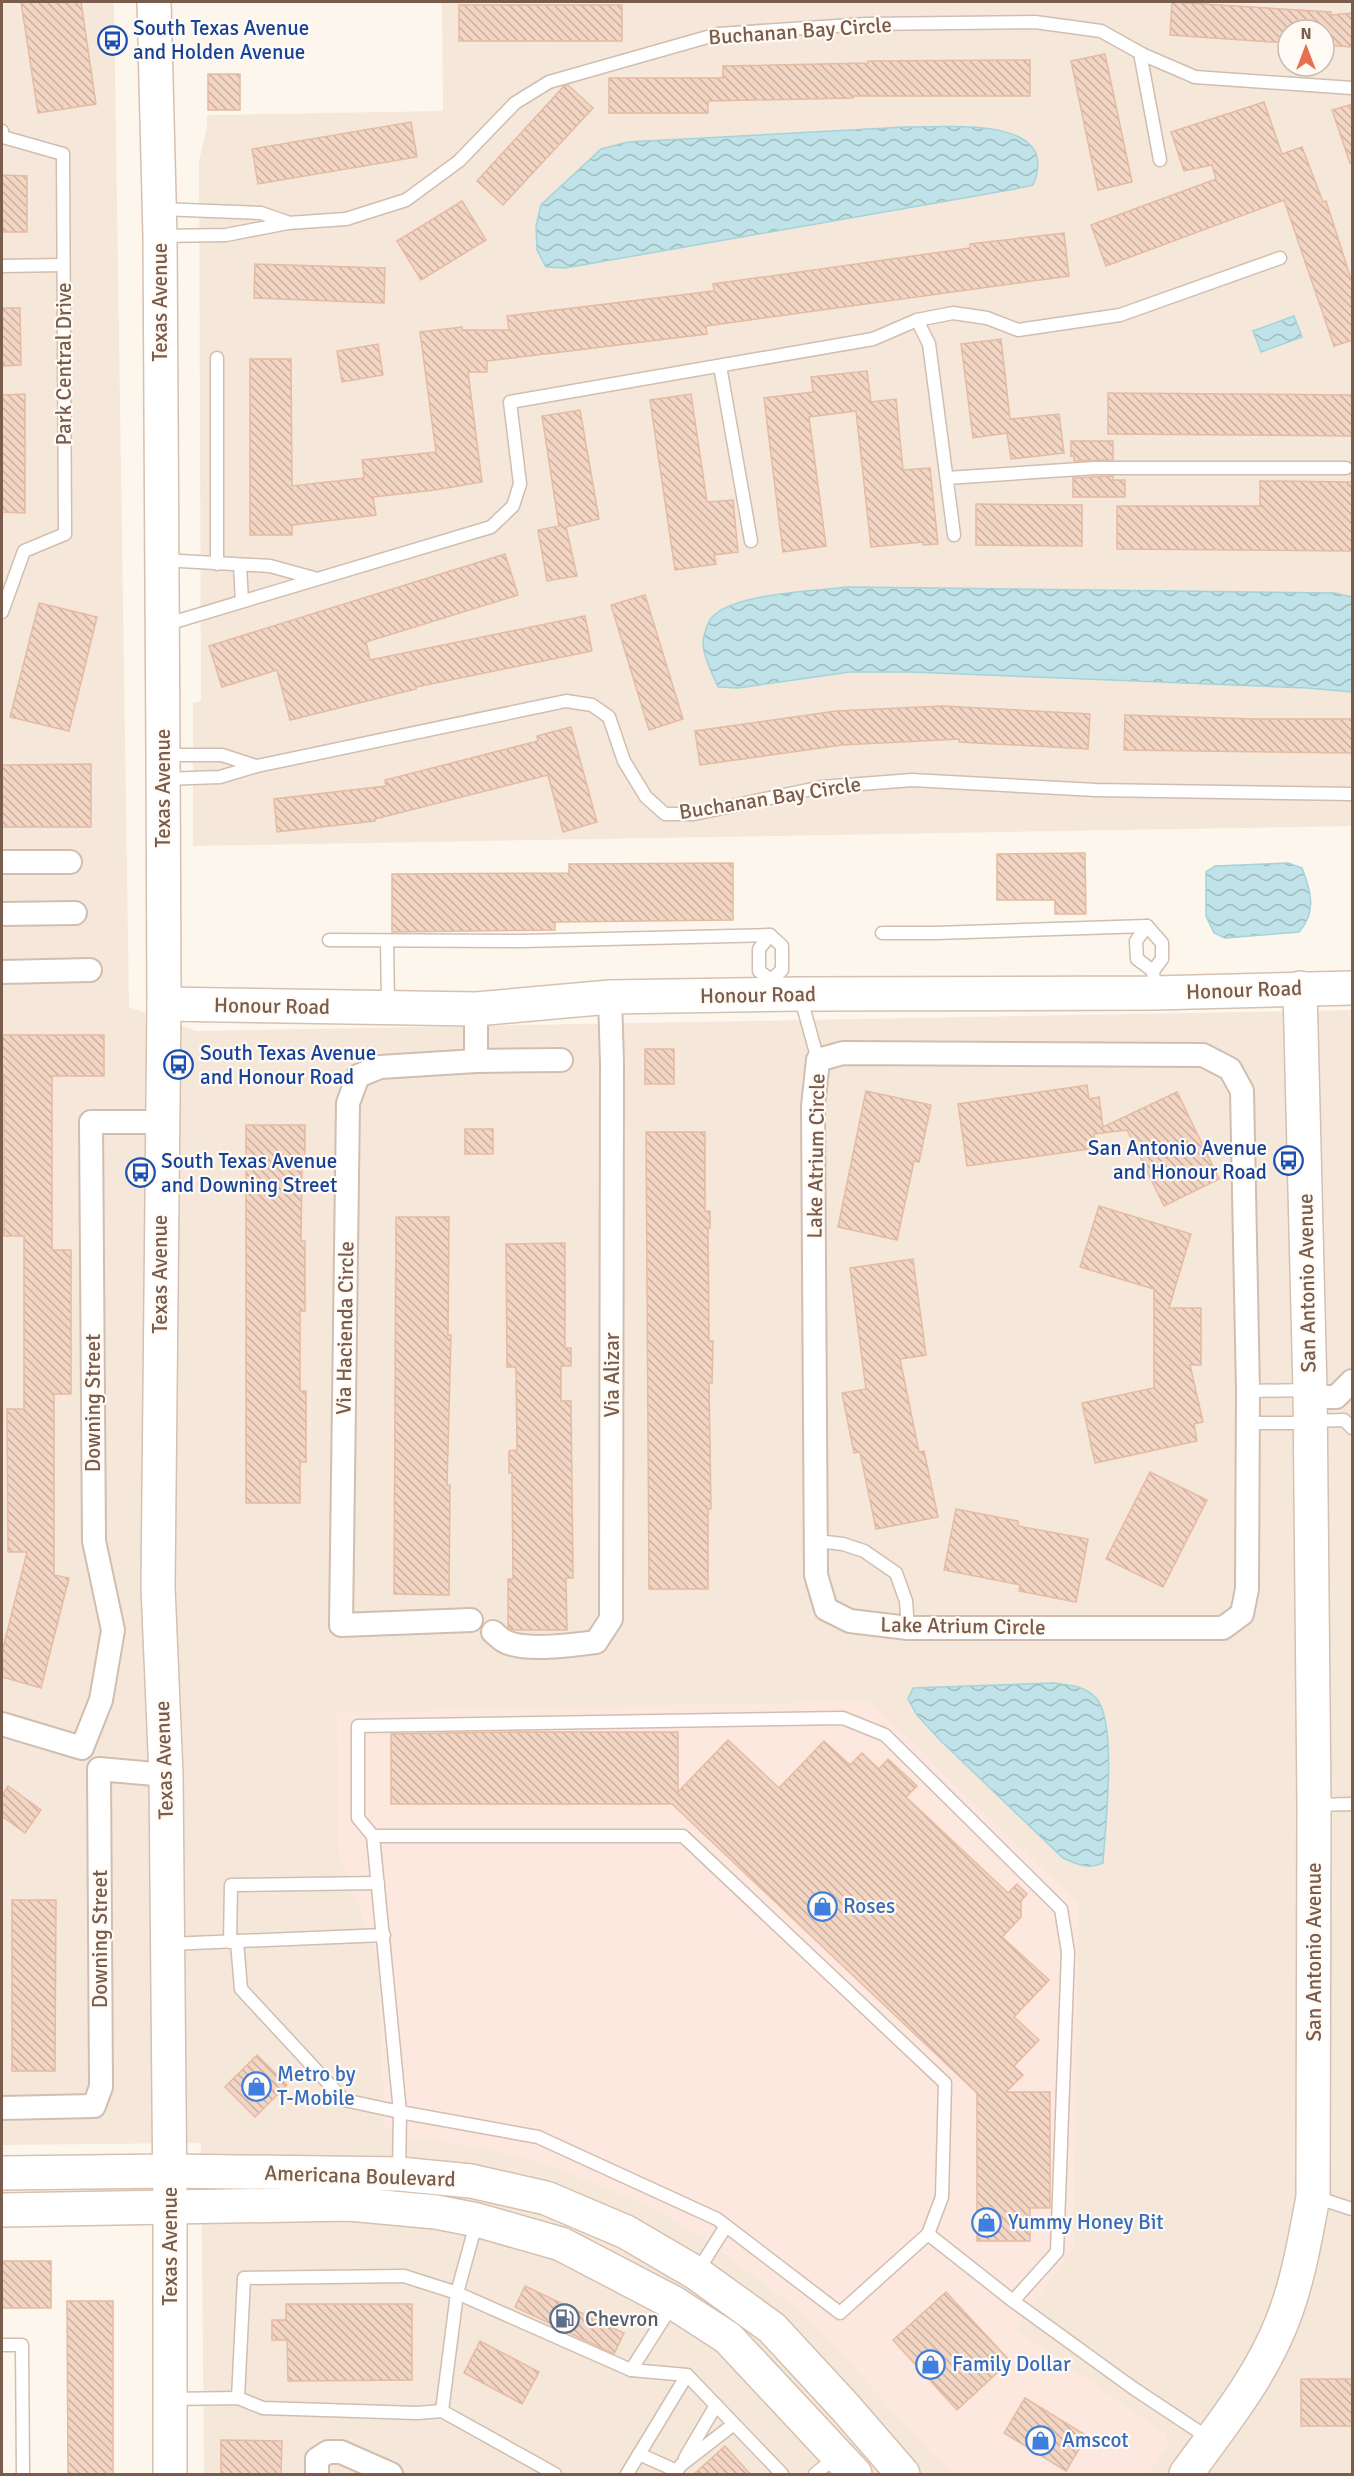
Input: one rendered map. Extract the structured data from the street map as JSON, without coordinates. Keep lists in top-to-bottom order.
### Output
{
  "streets": {
    "street": [
      "Texas Avenue",
      "Honour Road",
      "Lake Atrium Circle",
      "San Antonio Avenue",
      "Via Hacienda Circle",
      "Via Alizar",
      "Downing Street",
      "Americana Boulevard"
    ],
    "lane": ["Buchanan Bay Circle", "Park Central Drive"]
  },
  "crossings": [
    ["Buchanan Bay Circle", "Texas Avenue"],
    ["Texas Avenue", "Honour Road"],
    ["Texas Avenue", "Downing Street"],
    ["Texas Avenue", "Americana Boulevard"],
    ["Honour Road", "Lake Atrium Circle"],
    ["Honour Road", "San Antonio Avenue"],
    ["Honour Road", "Via Alizar"]
  ],
  "places": {
    "bus stop": [
      "South Texas Avenue and Holden Avenue",
      "South Texas Avenue and Honour Road",
      "San Antonio Avenue and Honour Road",
      "South Texas Avenue and Downing Street"
    ],
    "shop": [
      "Roses",
      "Metro by T-Mobile",
      "Yummy Honey Bit",
      "Family Dollar",
      "Amscot"
    ],
    "fuel station": ["Chevron"]
  },
  "north": "top"
}
